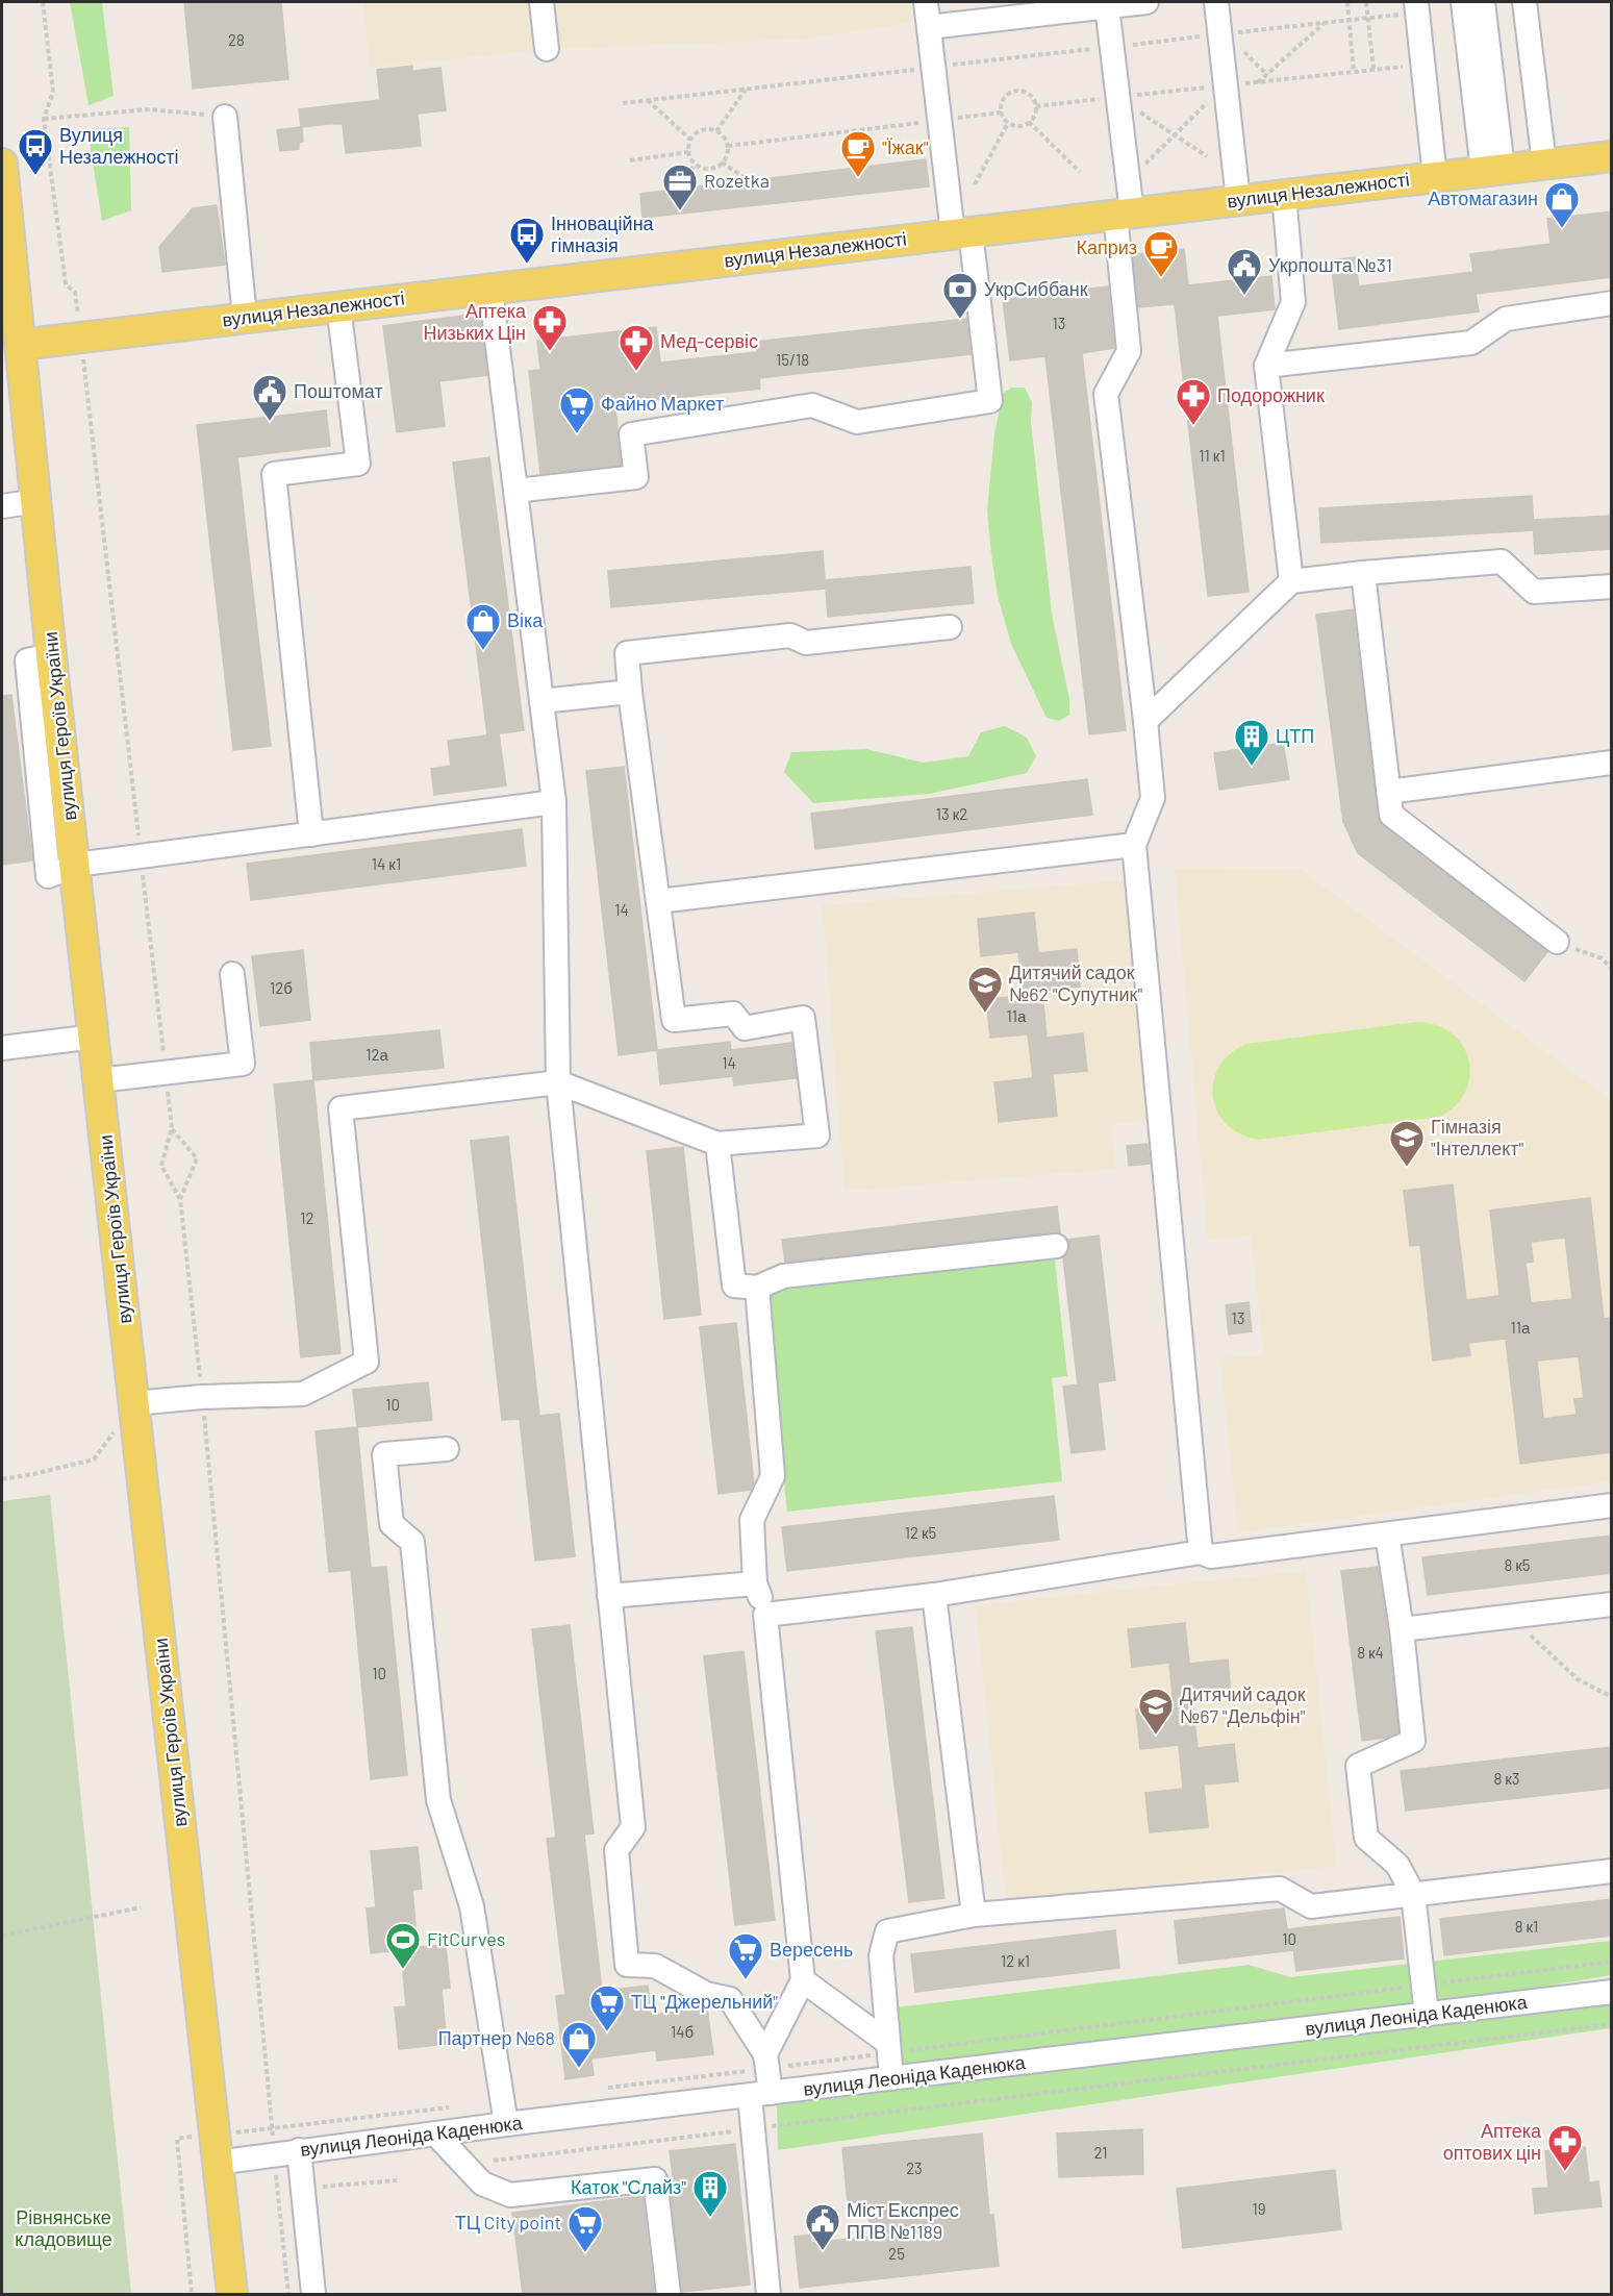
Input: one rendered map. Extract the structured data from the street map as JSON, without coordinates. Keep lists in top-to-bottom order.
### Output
{
  "streets": {
    "main road": ["вулиця Незалежності", "вулиця Героїв України"],
    "street": ["вулиця Леоніда Каденюка"]
  },
  "crossings": [
    ["вулиця Незалежності", "вулиця Героїв України"],
    ["вулиця Героїв України", "вулиця Леоніда Каденюка"]
  ],
  "parks": ["Рівнянське кладовище"],
  "places": {
    "bus stop": ["Вулиця Незалежності", "Інноваційна гімназія"],
    "cafe": ["\"Їжак\"", "Каприз"],
    "office": ["Rozetka"],
    "shop": ["Автомагазин", "Віка", "Партнер №68"],
    "public building": ["Укрпошта №31", "Поштомат", "Міст Експрес ППВ №1189"],
    "bank": ["УкрСиббанк"],
    "pharmacy": [
      "Аптека Низьких Цін",
      "Мед-сервіс",
      "Подорожник",
      "Аптека оптових цін"
    ],
    "supermarket": [
      "Файно Маркет",
      "Вересень",
      "ТЦ \"Джерельний\"",
      "ТЦ City point"
    ],
    "building": ["ЦТП", "Каток \"Слайз\""],
    "school or university": ["Дитячий садок №62 \"Супутник\"", "Гімназія \"Інтеллект\"", "Дитячий садок №67 \"Дельфін\""],
    "sports": ["FitCurves"]
  },
  "house_numbers": [
    "28",
    "13",
    "15/18",
    "11 к1",
    "13 к2",
    "14 к1",
    "14",
    "12б",
    "11а",
    "12а",
    "14",
    "12",
    "13",
    "11а",
    "10",
    "12 к5",
    "8 к5",
    "8 к4",
    "10",
    "8 к3",
    "8 к1",
    "10",
    "12 к1",
    "14б",
    "21",
    "23",
    "19",
    "25"
  ]
}
